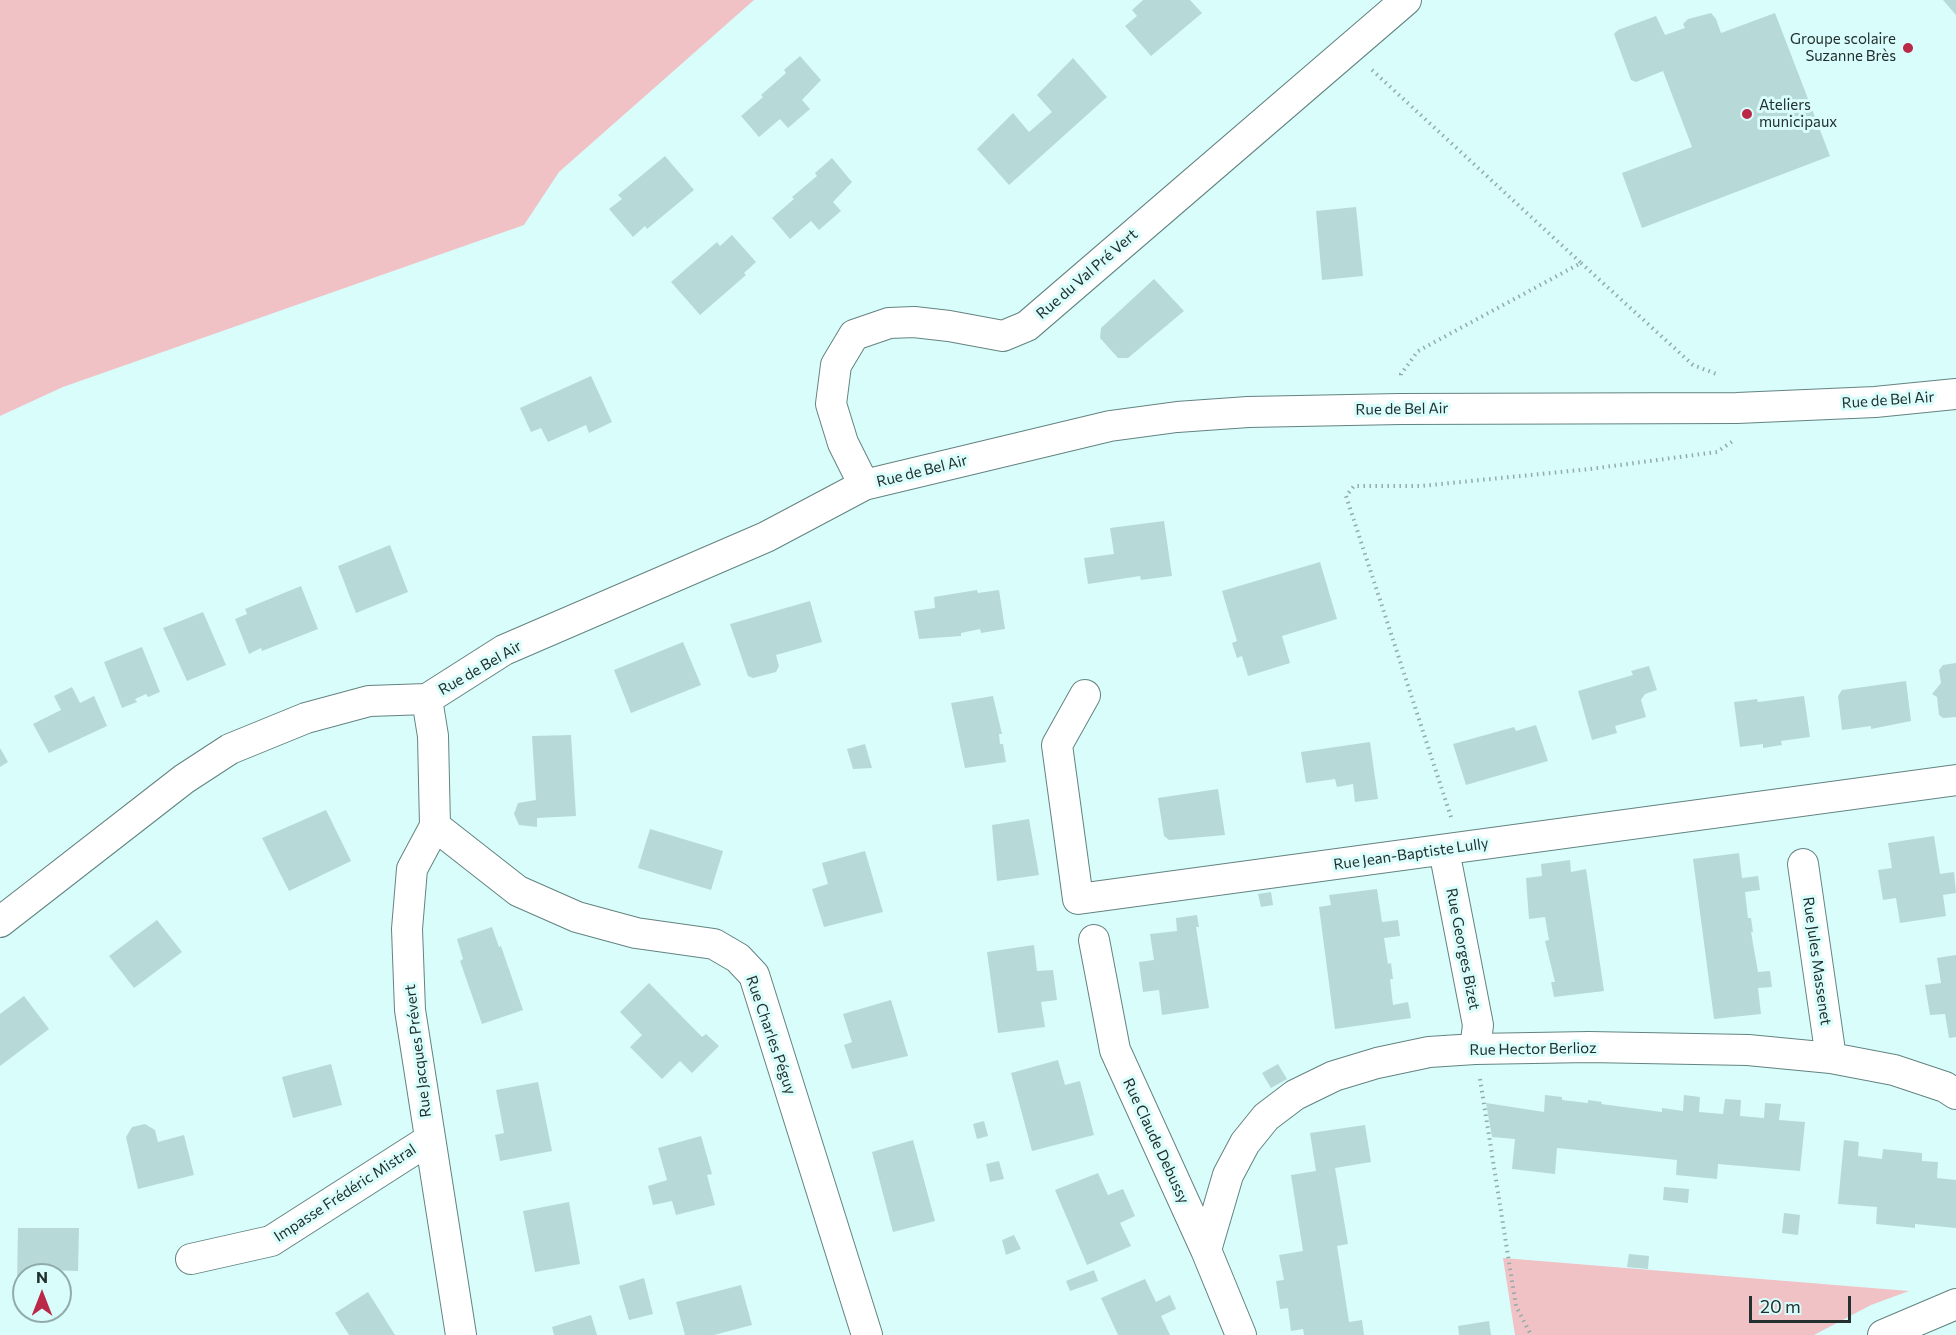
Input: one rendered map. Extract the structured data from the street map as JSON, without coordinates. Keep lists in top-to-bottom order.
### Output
{
  "streets": {
    "street": [
      "Rue du Val Pré Vert",
      "Rue de Bel Air",
      "Rue Jean-Baptiste Lully",
      "Rue Georges Bizet",
      "Rue Jules Massenet",
      "Rue Charles Péguy",
      "Rue Hector Berlioz",
      "Rue Jacques Prévert",
      "Rue Claude Debussy",
      "Impasse Frédéric Mistral"
    ]
  },
  "crossings": [
    ["Rue du Val Pré Vert", "Rue de Bel Air"],
    ["Rue de Bel Air", "Rue Jacques Prévert"],
    ["Rue Jean-Baptiste Lully", "Rue Georges Bizet"],
    ["Rue Georges Bizet", "Rue Hector Berlioz"],
    ["Rue Jules Massenet", "Rue Hector Berlioz"],
    ["Rue Charles Péguy", "Rue Jacques Prévert"],
    ["Rue Hector Berlioz", "Rue Claude Debussy"],
    ["Rue Jacques Prévert", "Impasse Frédéric Mistral"]
  ],
  "places": ["Groupe scolaire Suzanne Brès", "Ateliers municipaux"],
  "scale_bar": "20 m",
  "north": "top"
}
